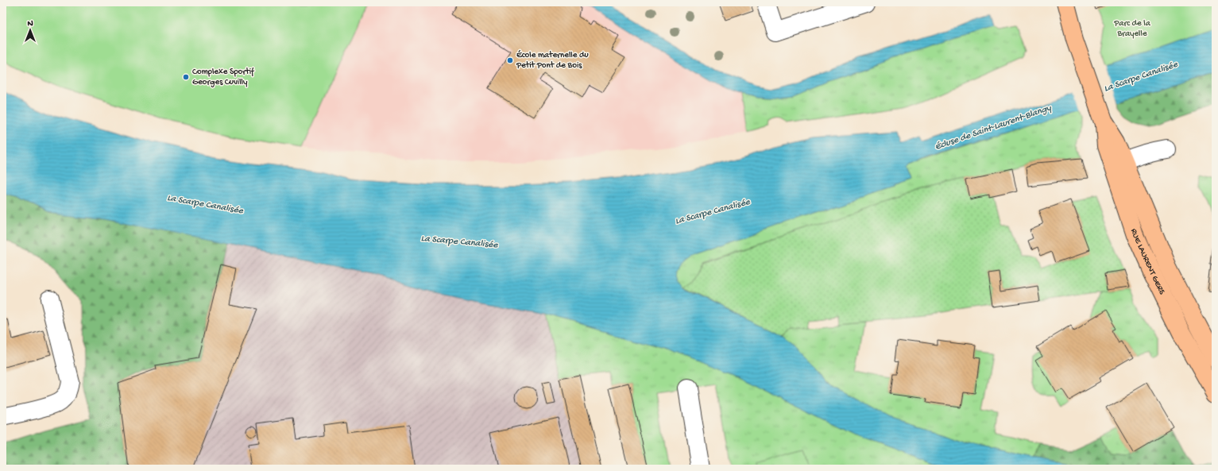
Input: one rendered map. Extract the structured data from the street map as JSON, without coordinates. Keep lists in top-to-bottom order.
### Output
{
  "streets": {
    "main road": ["RUE LAURENT GERS"]
  },
  "water": ["La Scarpe Canalisée", "Écluse de Saint-Laurent-Blangy"],
  "parks": ["Parc de la Brayelle"],
  "places": ["École maternelle du Petit Pont de Bois", "Complexe Sportif Georges Cuvilly"],
  "north": "top"
}
